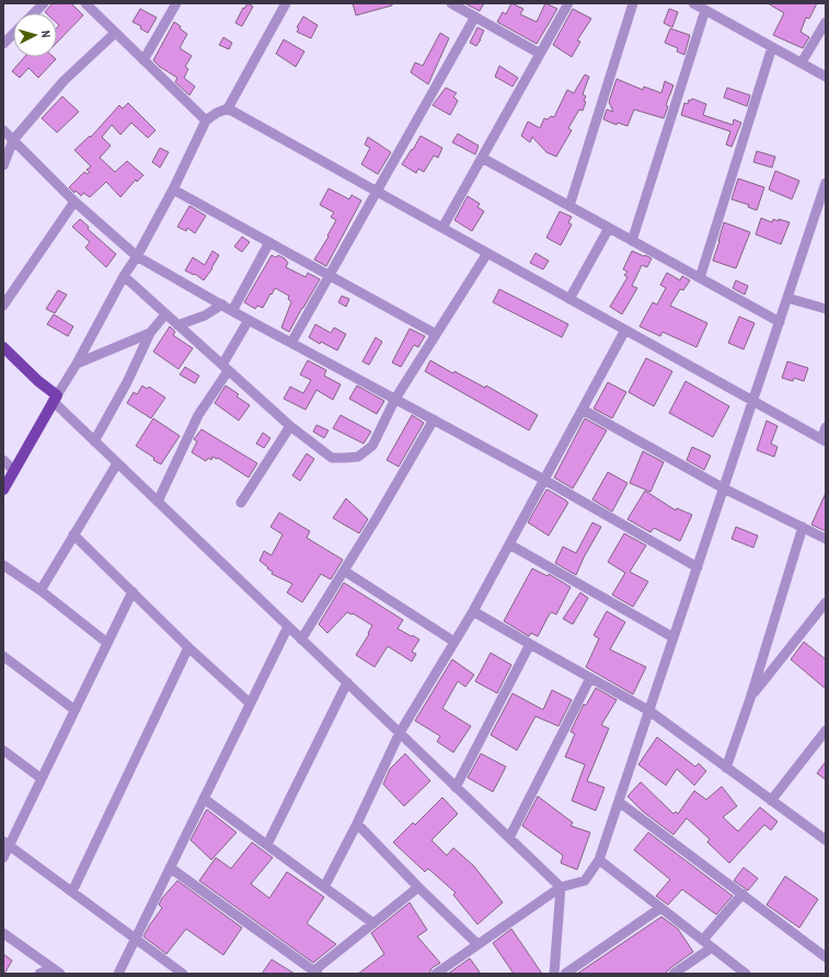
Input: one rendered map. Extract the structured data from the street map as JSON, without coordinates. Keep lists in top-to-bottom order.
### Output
{
  "north": "right"
}
